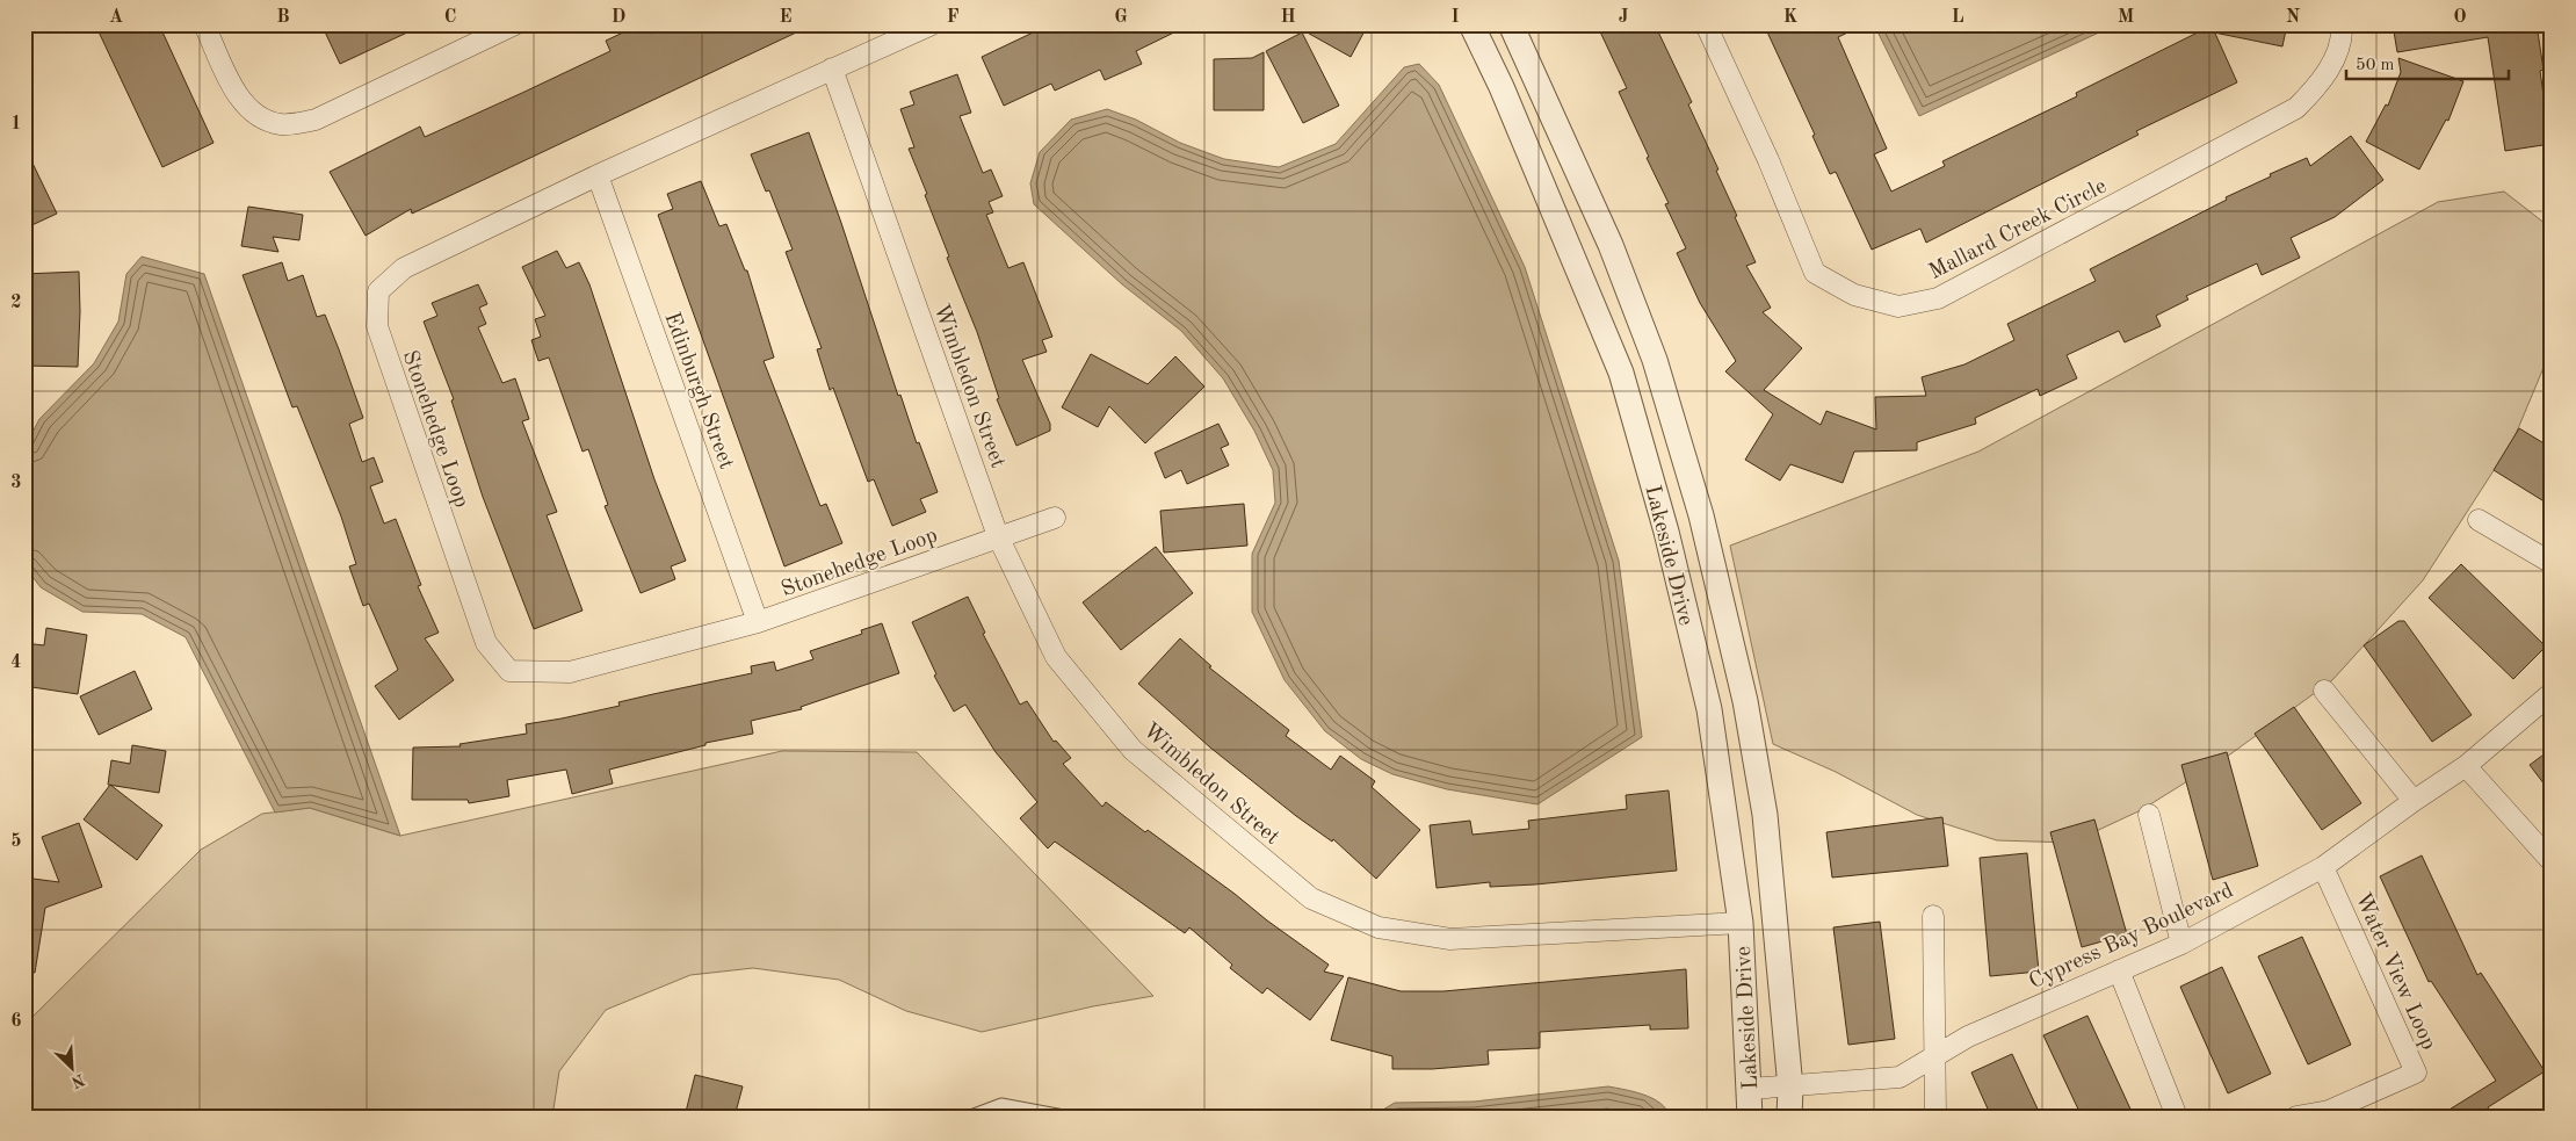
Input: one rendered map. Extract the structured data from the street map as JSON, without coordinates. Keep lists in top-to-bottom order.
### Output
{
  "streets": {
    "street": [
      "Mallard Creek Circle",
      "Wimbledon Street",
      "Edinburgh Street",
      "Stonehedge Loop",
      "Lakeside Drive",
      "Cypress Bay Boulevard",
      "Water View Loop"
    ]
  },
  "crossings": [
    ["Wimbledon Street", "Stonehedge Loop"],
    ["Wimbledon Street", "Lakeside Drive"],
    ["Edinburgh Street", "Stonehedge Loop"],
    ["Lakeside Drive", "Cypress Bay Boulevard"],
    ["Cypress Bay Boulevard", "Water View Loop"]
  ],
  "scale_bar": "50 m",
  "north": "bottom right",
  "grid": {
    "columns": [
      "A",
      "B",
      "C",
      "D",
      "E",
      "F",
      "G",
      "H",
      "I",
      "J",
      "K",
      "L",
      "M",
      "N",
      "O"
    ],
    "rows": [
      "1",
      "2",
      "3",
      "4",
      "5",
      "6"
    ]
  }
}
